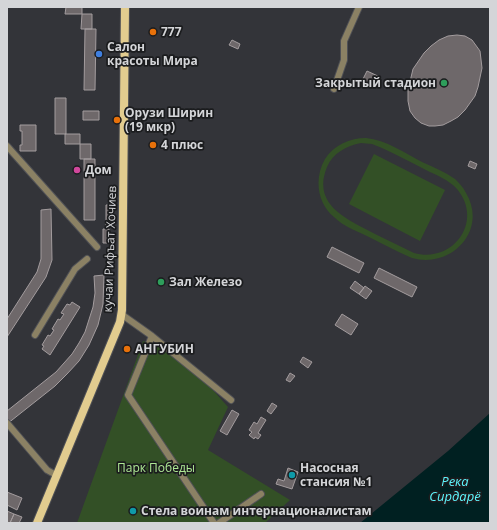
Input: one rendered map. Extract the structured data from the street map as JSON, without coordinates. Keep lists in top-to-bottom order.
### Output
{
  "streets": {
    "main road": ["кучаи Рифъат Хочиев"]
  },
  "water": ["Река Сирдарё"],
  "parks": ["Парк Победы"],
  "places": [
    "777",
    "Салон красоты Мира",
    "Закрытый стадион",
    "Орузи Ширин (19 мкр)",
    "4 плюс",
    "Дом",
    "Зал Железо",
    "АНГУБИН",
    "Насосная стансия №1",
    "Стела воинам интернационалистам"
  ]
}
